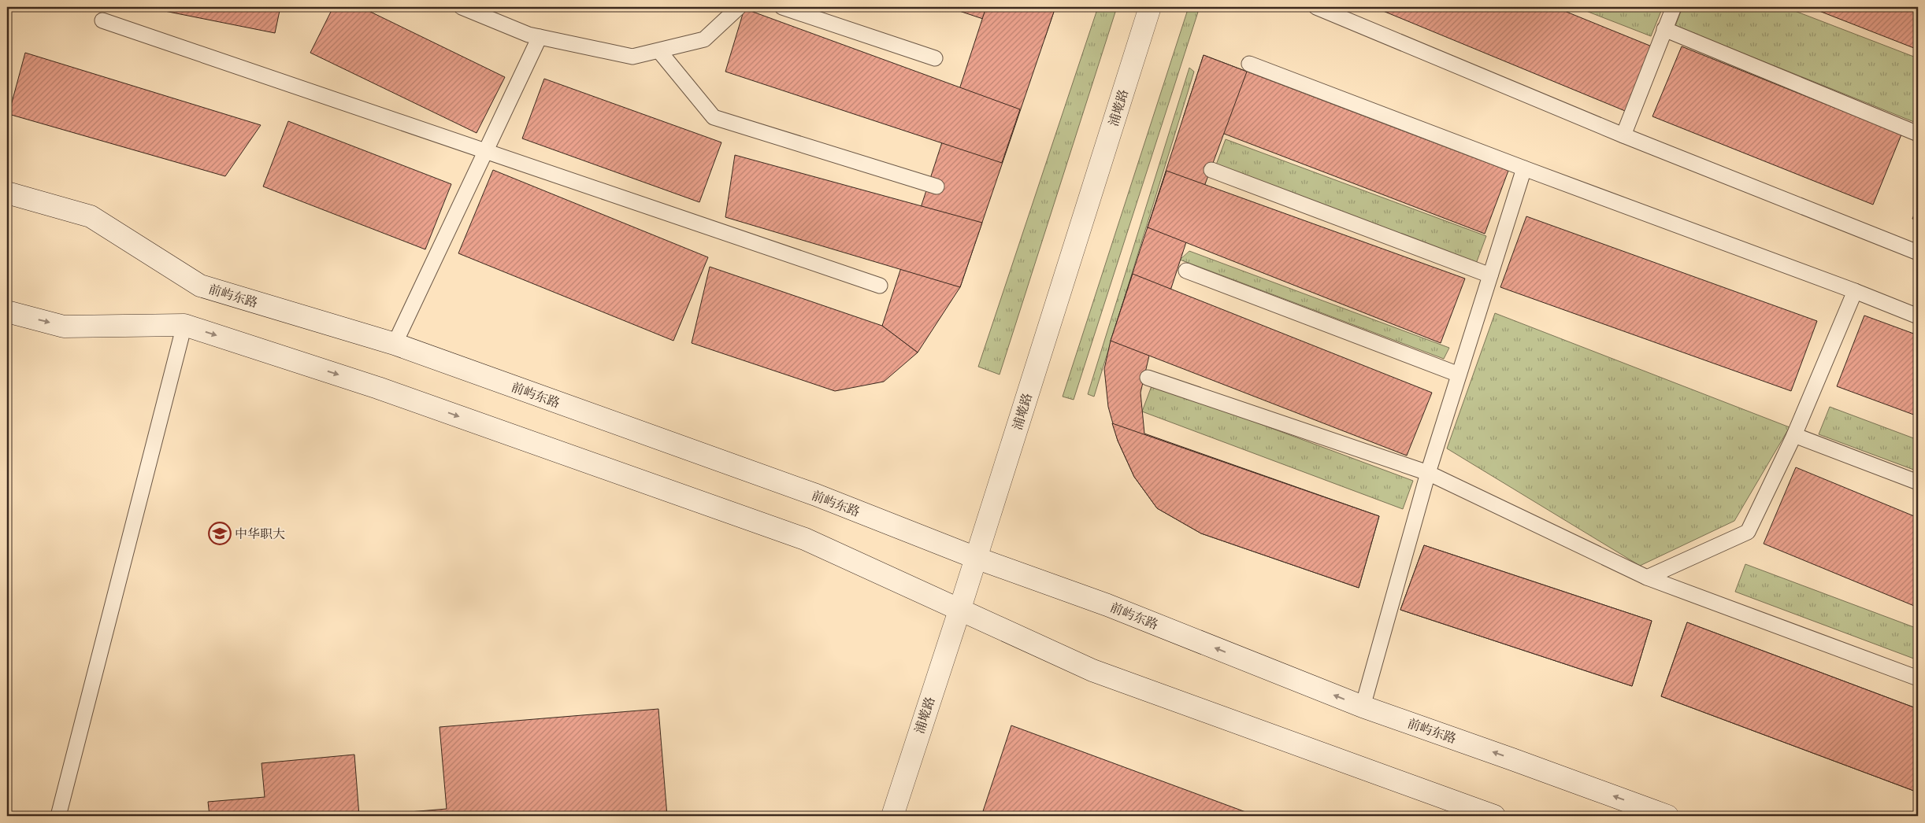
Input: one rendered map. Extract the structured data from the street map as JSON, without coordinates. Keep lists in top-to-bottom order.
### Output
{
  "streets": {
    "main road": ["浦墘路", "前屿东路"]
  },
  "crossings": [
    ["浦墘路", "前屿东路"]
  ],
  "places": {
    "school or university": ["中华职大"]
  }
}
